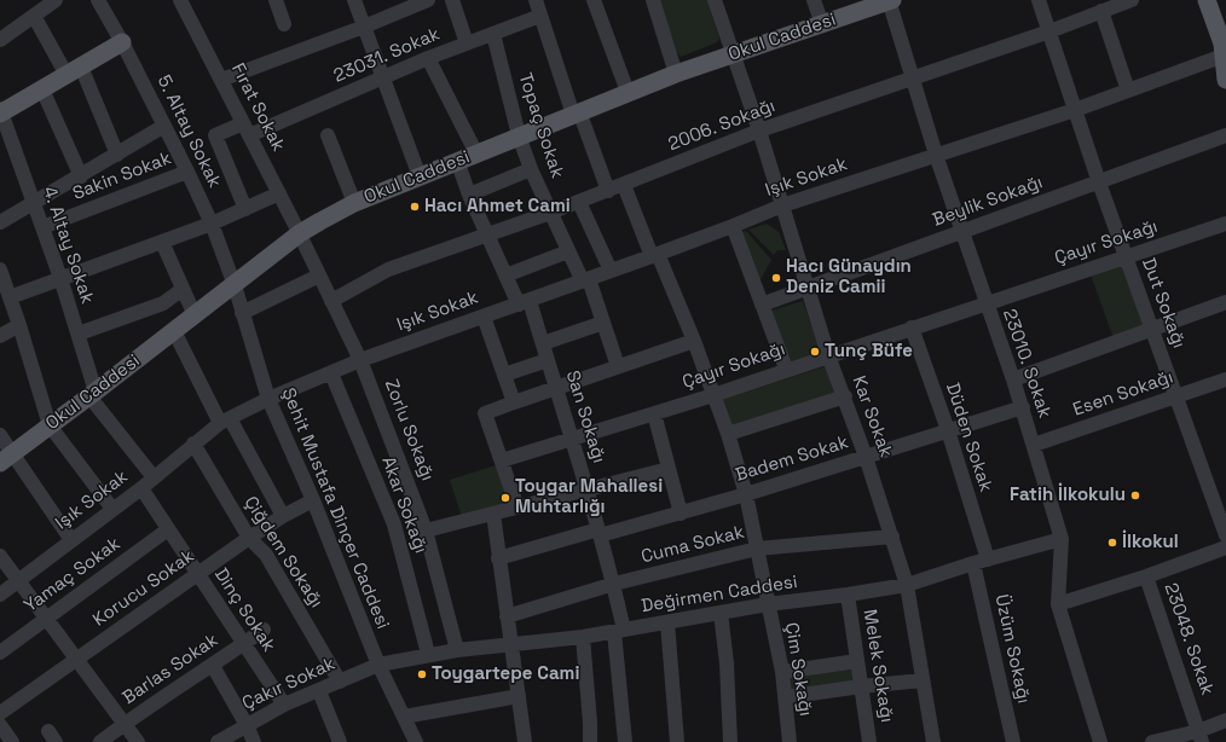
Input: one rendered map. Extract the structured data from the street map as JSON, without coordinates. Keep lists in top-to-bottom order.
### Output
{
  "streets": {
    "main road": ["Okul Caddesi"],
    "street": [
      "23031. Sokak",
      "Fırat Sokak",
      "Topaç Sokak",
      "2006. Sokağı",
      "5. Altay Sokak",
      "Sakin Sokak",
      "Işık Sokak",
      "Beylik Sokağı",
      "Çayır Sokağı",
      "4. Altay Sokak",
      "Dut Sokağı",
      "23010. Sokak",
      "Esen Sokağı",
      "San Sokağı",
      "Kar Sokak",
      "Zorlu Sokağı",
      "Düden Sokak",
      "Badem Sokak",
      "Akar Sokağı",
      "Şehit Mustafa Dinçer Caddesi",
      "Cuma Sokak",
      "Çiğdem Sokağı",
      "Yamaç Sokak",
      "Korucu Sokak",
      "Değirmen Caddesi",
      "Dinç Sokak",
      "23048. Sokak",
      "Üzüm Sokağı",
      "Melek Sokağı",
      "Barlas Sokak",
      "Çim Sokağı",
      "Çakır Sokak"
    ]
  },
  "crossings": [
    ["Okul Caddesi", "Fırat Sokak"],
    ["Okul Caddesi", "Topaç Sokak"],
    ["Okul Caddesi", "5. Altay Sokak"],
    ["Okul Caddesi", "4. Altay Sokak"],
    ["Okul Caddesi", "23010. Sokak"],
    ["Okul Caddesi", "San Sokağı"],
    ["Okul Caddesi", "Kar Sokak"],
    ["Okul Caddesi", "Zorlu Sokağı"],
    ["Okul Caddesi", "Şehit Mustafa Dinçer Caddesi"],
    ["23031. Sokak", "Fırat Sokak"],
    ["23031. Sokak", "Topaç Sokak"],
    ["Fırat Sokak", "Zorlu Sokağı"],
    ["Topaç Sokak", "2006. Sokağı"],
    ["Topaç Sokak", "Işık Sokak"],
    ["2006. Sokağı", "Dut Sokağı"],
    ["2006. Sokağı", "23010. Sokak"],
    ["2006. Sokağı", "San Sokağı"],
    ["2006. Sokağı", "Kar Sokak"],
    ["2006. Sokağı", "Zorlu Sokağı"],
    ["2006. Sokağı", "Çim Sokağı"],
    ["5. Altay Sokak", "Sakin Sokak"],
    ["5. Altay Sokak", "Şehit Mustafa Dinçer Caddesi"],
    ["Sakin Sokak", "4. Altay Sokak"],
    ["Işık Sokak", "Dut Sokağı"],
    ["Işık Sokak", "23010. Sokak"],
    ["Işık Sokak", "San Sokağı"],
    ["Işık Sokak", "Kar Sokak"],
    ["Işık Sokak", "Zorlu Sokağı"],
    ["Işık Sokak", "Akar Sokağı"],
    ["Işık Sokak", "Şehit Mustafa Dinçer Caddesi"],
    ["Işık Sokak", "Çiğdem Sokağı"],
    ["Işık Sokak", "Dinç Sokak"],
    ["Işık Sokak", "Çim Sokağı"],
    ["Beylik Sokağı", "Dut Sokağı"],
    ["Beylik Sokağı", "23010. Sokak"],
    ["Beylik Sokağı", "Kar Sokak"],
    ["Çayır Sokağı", "Dut Sokağı"],
    ["Çayır Sokağı", "23010. Sokak"],
    ["Çayır Sokağı", "San Sokağı"],
    ["Çayır Sokağı", "Kar Sokak"],
    ["Çayır Sokağı", "Düden Sokak"],
    ["Çayır Sokağı", "Çim Sokağı"],
    ["Dut Sokağı", "Esen Sokağı"],
    ["23010. Sokak", "Esen Sokağı"],
    ["23010. Sokak", "Badem Sokak"],
    ["23010. Sokak", "Değirmen Caddesi"],
    ["San Sokağı", "Badem Sokak"],
    ["San Sokağı", "Cuma Sokak"],
    ["San Sokağı", "Değirmen Caddesi"],
    ["Kar Sokak", "Badem Sokak"],
    ["Kar Sokak", "Cuma Sokak"],
    ["Kar Sokak", "Değirmen Caddesi"],
    ["Zorlu Sokağı", "Değirmen Caddesi"],
    ["Düden Sokak", "Badem Sokak"],
    ["Düden Sokak", "Değirmen Caddesi"],
    ["Düden Sokak", "Üzüm Sokağı"],
    ["Badem Sokak", "Çim Sokağı"],
    ["Akar Sokağı", "Değirmen Caddesi"],
    ["Şehit Mustafa Dinçer Caddesi", "Korucu Sokak"],
    ["Şehit Mustafa Dinçer Caddesi", "Değirmen Caddesi"],
    ["Şehit Mustafa Dinçer Caddesi", "Çakır Sokak"],
    ["Cuma Sokak", "Çim Sokağı"],
    ["Çiğdem Sokağı", "Korucu Sokak"],
    ["Çiğdem Sokağı", "Çakır Sokak"],
    ["Yamaç Sokak", "Dinç Sokak"],
    ["Korucu Sokak", "Dinç Sokak"],
    ["Değirmen Caddesi", "Üzüm Sokağı"],
    ["Değirmen Caddesi", "Melek Sokağı"],
    ["Değirmen Caddesi", "Çim Sokağı"],
    ["Değirmen Caddesi", "Çakır Sokak"],
    ["Dinç Sokak", "Barlas Sokak"],
    ["Dinç Sokak", "Çakır Sokak"]
  ],
  "places": [
    "Hacı Ahmet Cami",
    "Hacı Günaydın Deniz Camii",
    "Tunç Büfe",
    "Fatih İlkokulu",
    "Toygar Mahallesi Muhtarlığı",
    "İlkokul",
    "Toygartepe Cami"
  ]
}
